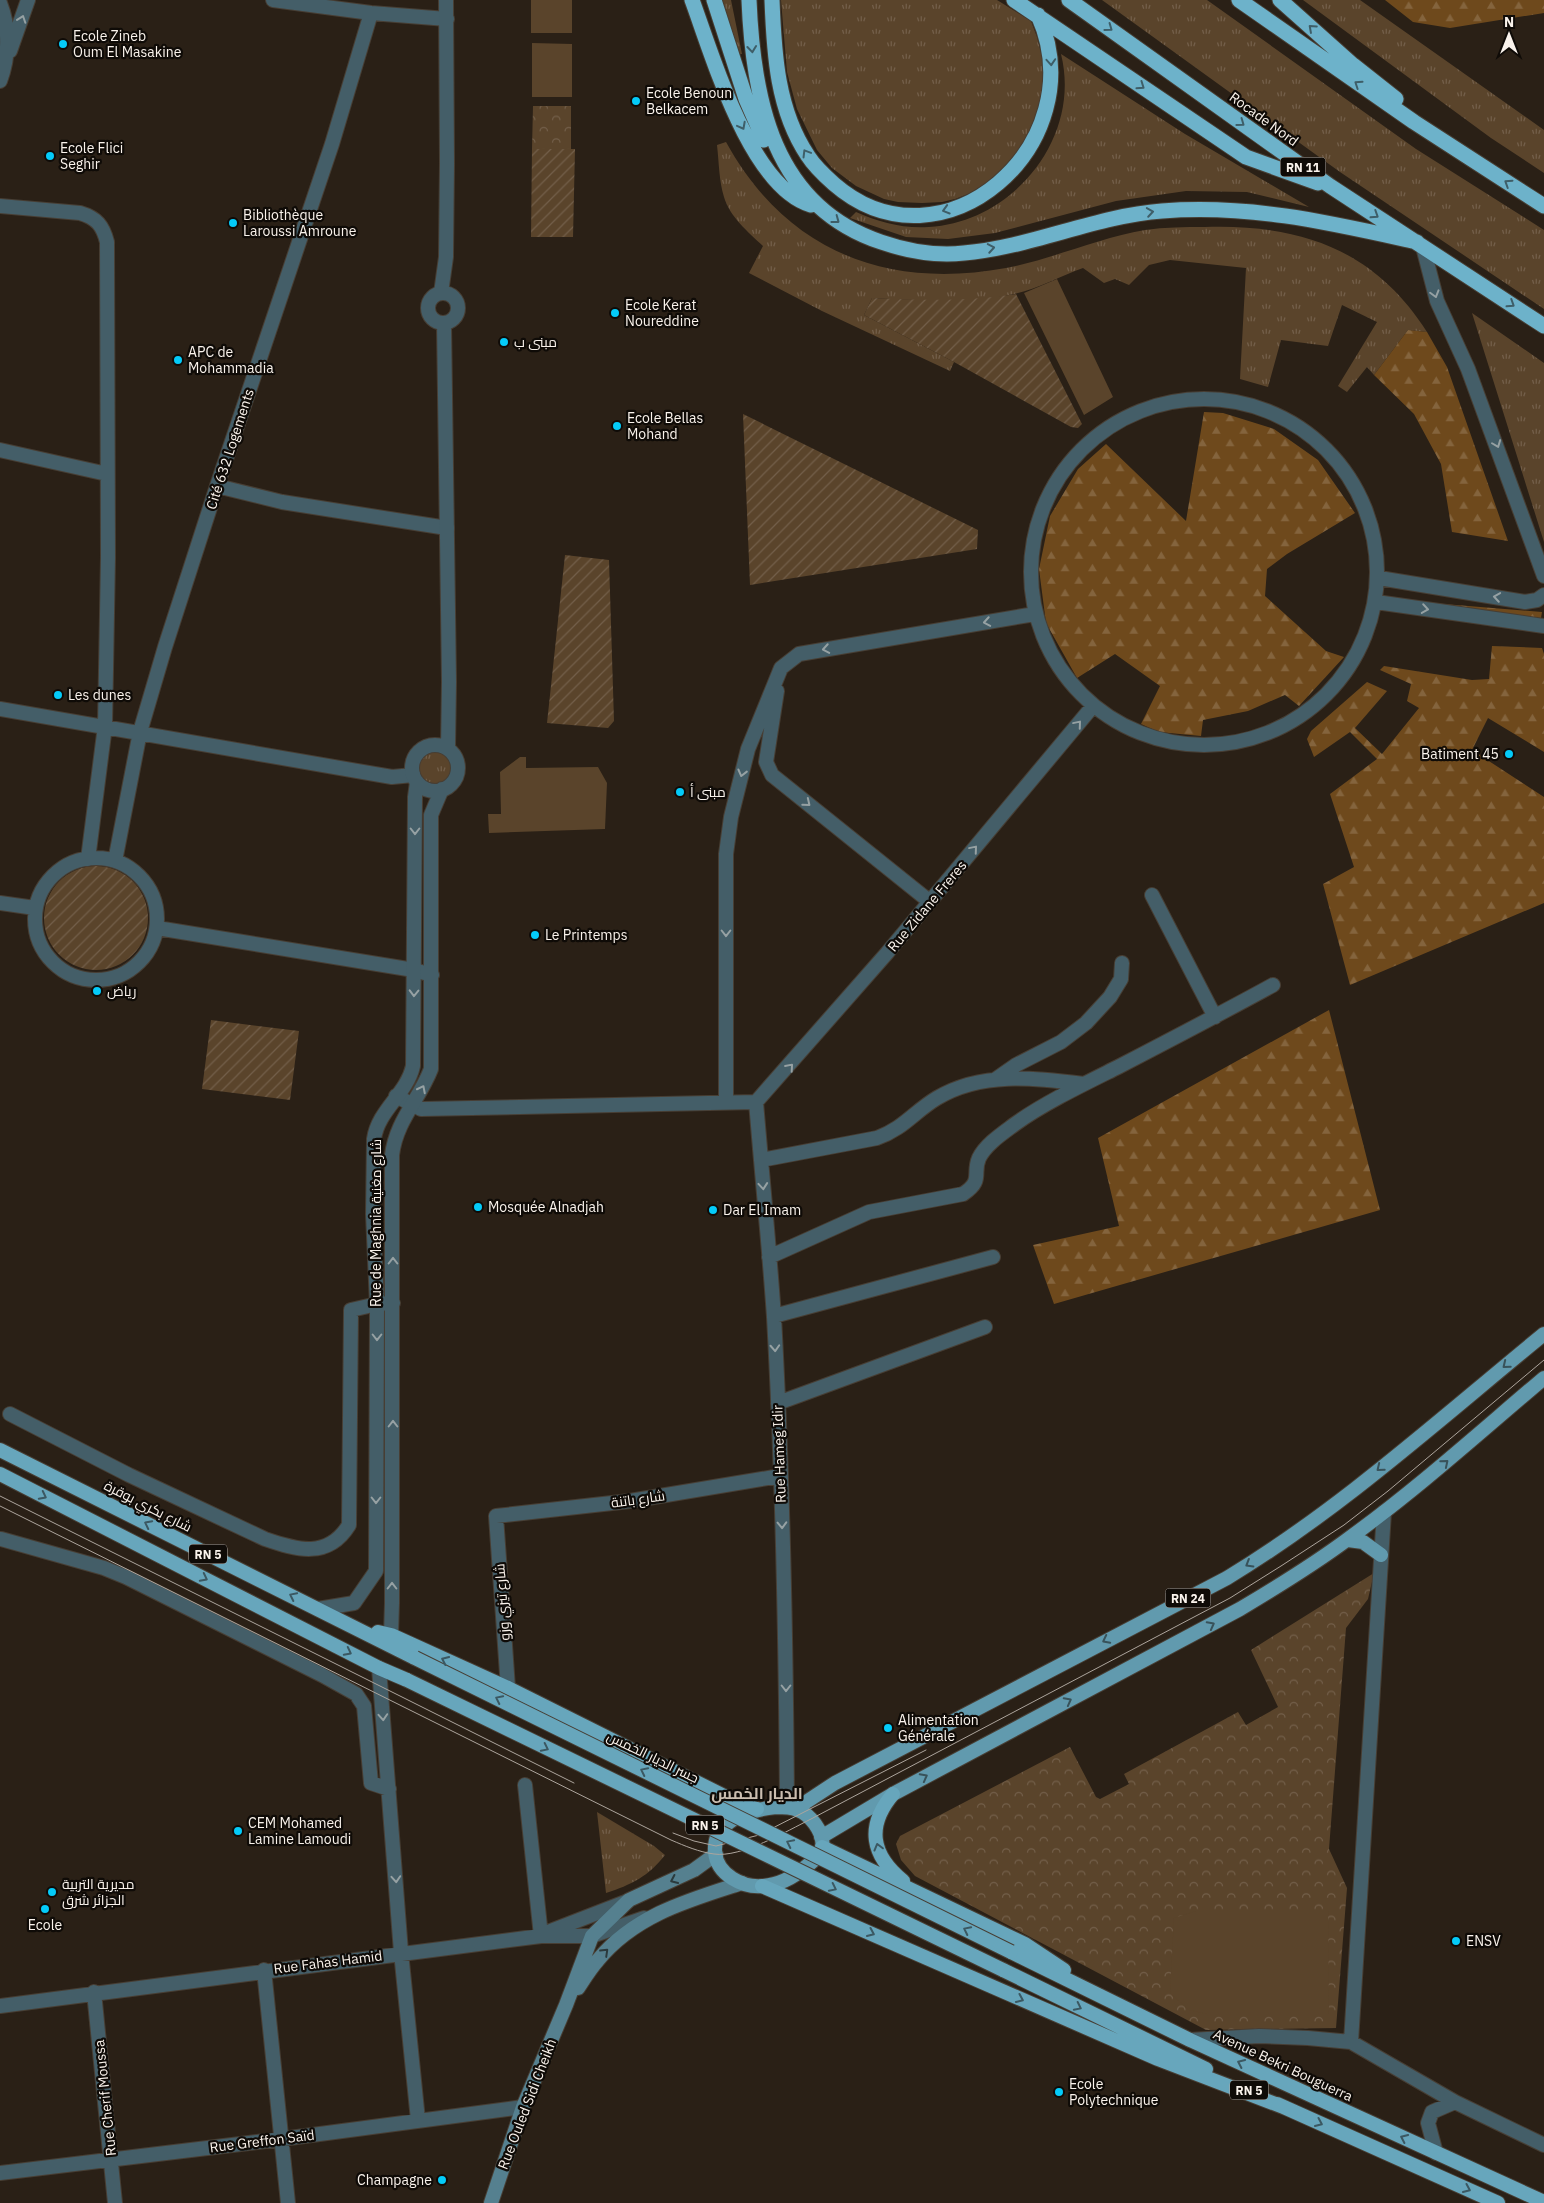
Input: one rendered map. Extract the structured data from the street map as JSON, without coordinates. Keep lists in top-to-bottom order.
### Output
{
  "streets": {
    "highway": [
      "Rocade Nord",
      "RN 11",
      "شارع بكري بوقرة",
      "RN 5",
      "جسر الديار الخمس",
      "Avenue Bekri Bouguerra"
    ],
    "main road": ["RN 24", "Rue Ouled Sidi Cheikh"],
    "street": [
      "Cité 632 Logements",
      "Rue Zidane Freres",
      "Rue de Maghnia شارع مغنية",
      "Rue Hameg Idir",
      "شارع باتنة",
      "شارع تيزي وزو",
      "Rue Fahas Hamid",
      "Rue Cherif Moussa",
      "Rue Greffon Saïd"
    ]
  },
  "crossings": [
    ["Rue Zidane Freres", "Rue Hameg Idir"],
    ["Rue de Maghnia شارع مغنية", "شارع بكري بوقرة"],
    ["Rue de Maghnia شارع مغنية", "RN 5"],
    ["Rue Hameg Idir", "شارع باتنة"],
    ["Rue Hameg Idir", "RN 5"],
    ["Rue Hameg Idir", "RN 24"],
    ["Rue Hameg Idir", "Rue Ouled Sidi Cheikh"],
    ["شارع باتنة", "شارع تيزي وزو"],
    ["شارع بكري بوقرة", "RN 5"],
    ["شارع بكري بوقرة", "جسر الديار الخمس"],
    ["RN 5", "RN 24"],
    ["RN 5", "شارع تيزي وزو"],
    ["RN 5", "Avenue Bekri Bouguerra"],
    ["RN 5", "Rue Ouled Sidi Cheikh"],
    ["RN 24", "Rue Ouled Sidi Cheikh"],
    ["جسر الديار الخمس", "Avenue Bekri Bouguerra"],
    ["Rue Fahas Hamid", "Rue Cherif Moussa"],
    ["Rue Fahas Hamid", "Rue Ouled Sidi Cheikh"],
    ["Rue Cherif Moussa", "Rue Greffon Saïd"],
    ["Rue Ouled Sidi Cheikh", "Rue Greffon Saïd"]
  ],
  "one_way": ["Rue Zidane Freres", "Rue Hameg Idir"],
  "districts": ["الديار الخمس"],
  "places": [
    "Ecole Zineb Oum El Masakine",
    "Ecole Benoun Belkacem",
    "Ecole Flici Seghir",
    "Bibliothèque Laroussi Amroune",
    "Ecole Kerat Noureddine",
    "مبنى ب",
    "APC de Mohammadia",
    "Ecole Bellas Mohand",
    "Les dunes",
    "Batiment 45",
    "مبنى أ",
    "Le Printemps",
    "رياض",
    "Mosquée Alnadjah",
    "Dar El Imam",
    "Alimentation Générale",
    "CEM Mohamed Lamine Lamoudi",
    "مديرية التربية الجزائر شرق",
    "Ecole",
    "ENSV",
    "Ecole Polytechnique",
    "Champagne"
  ],
  "north": "top"
}
